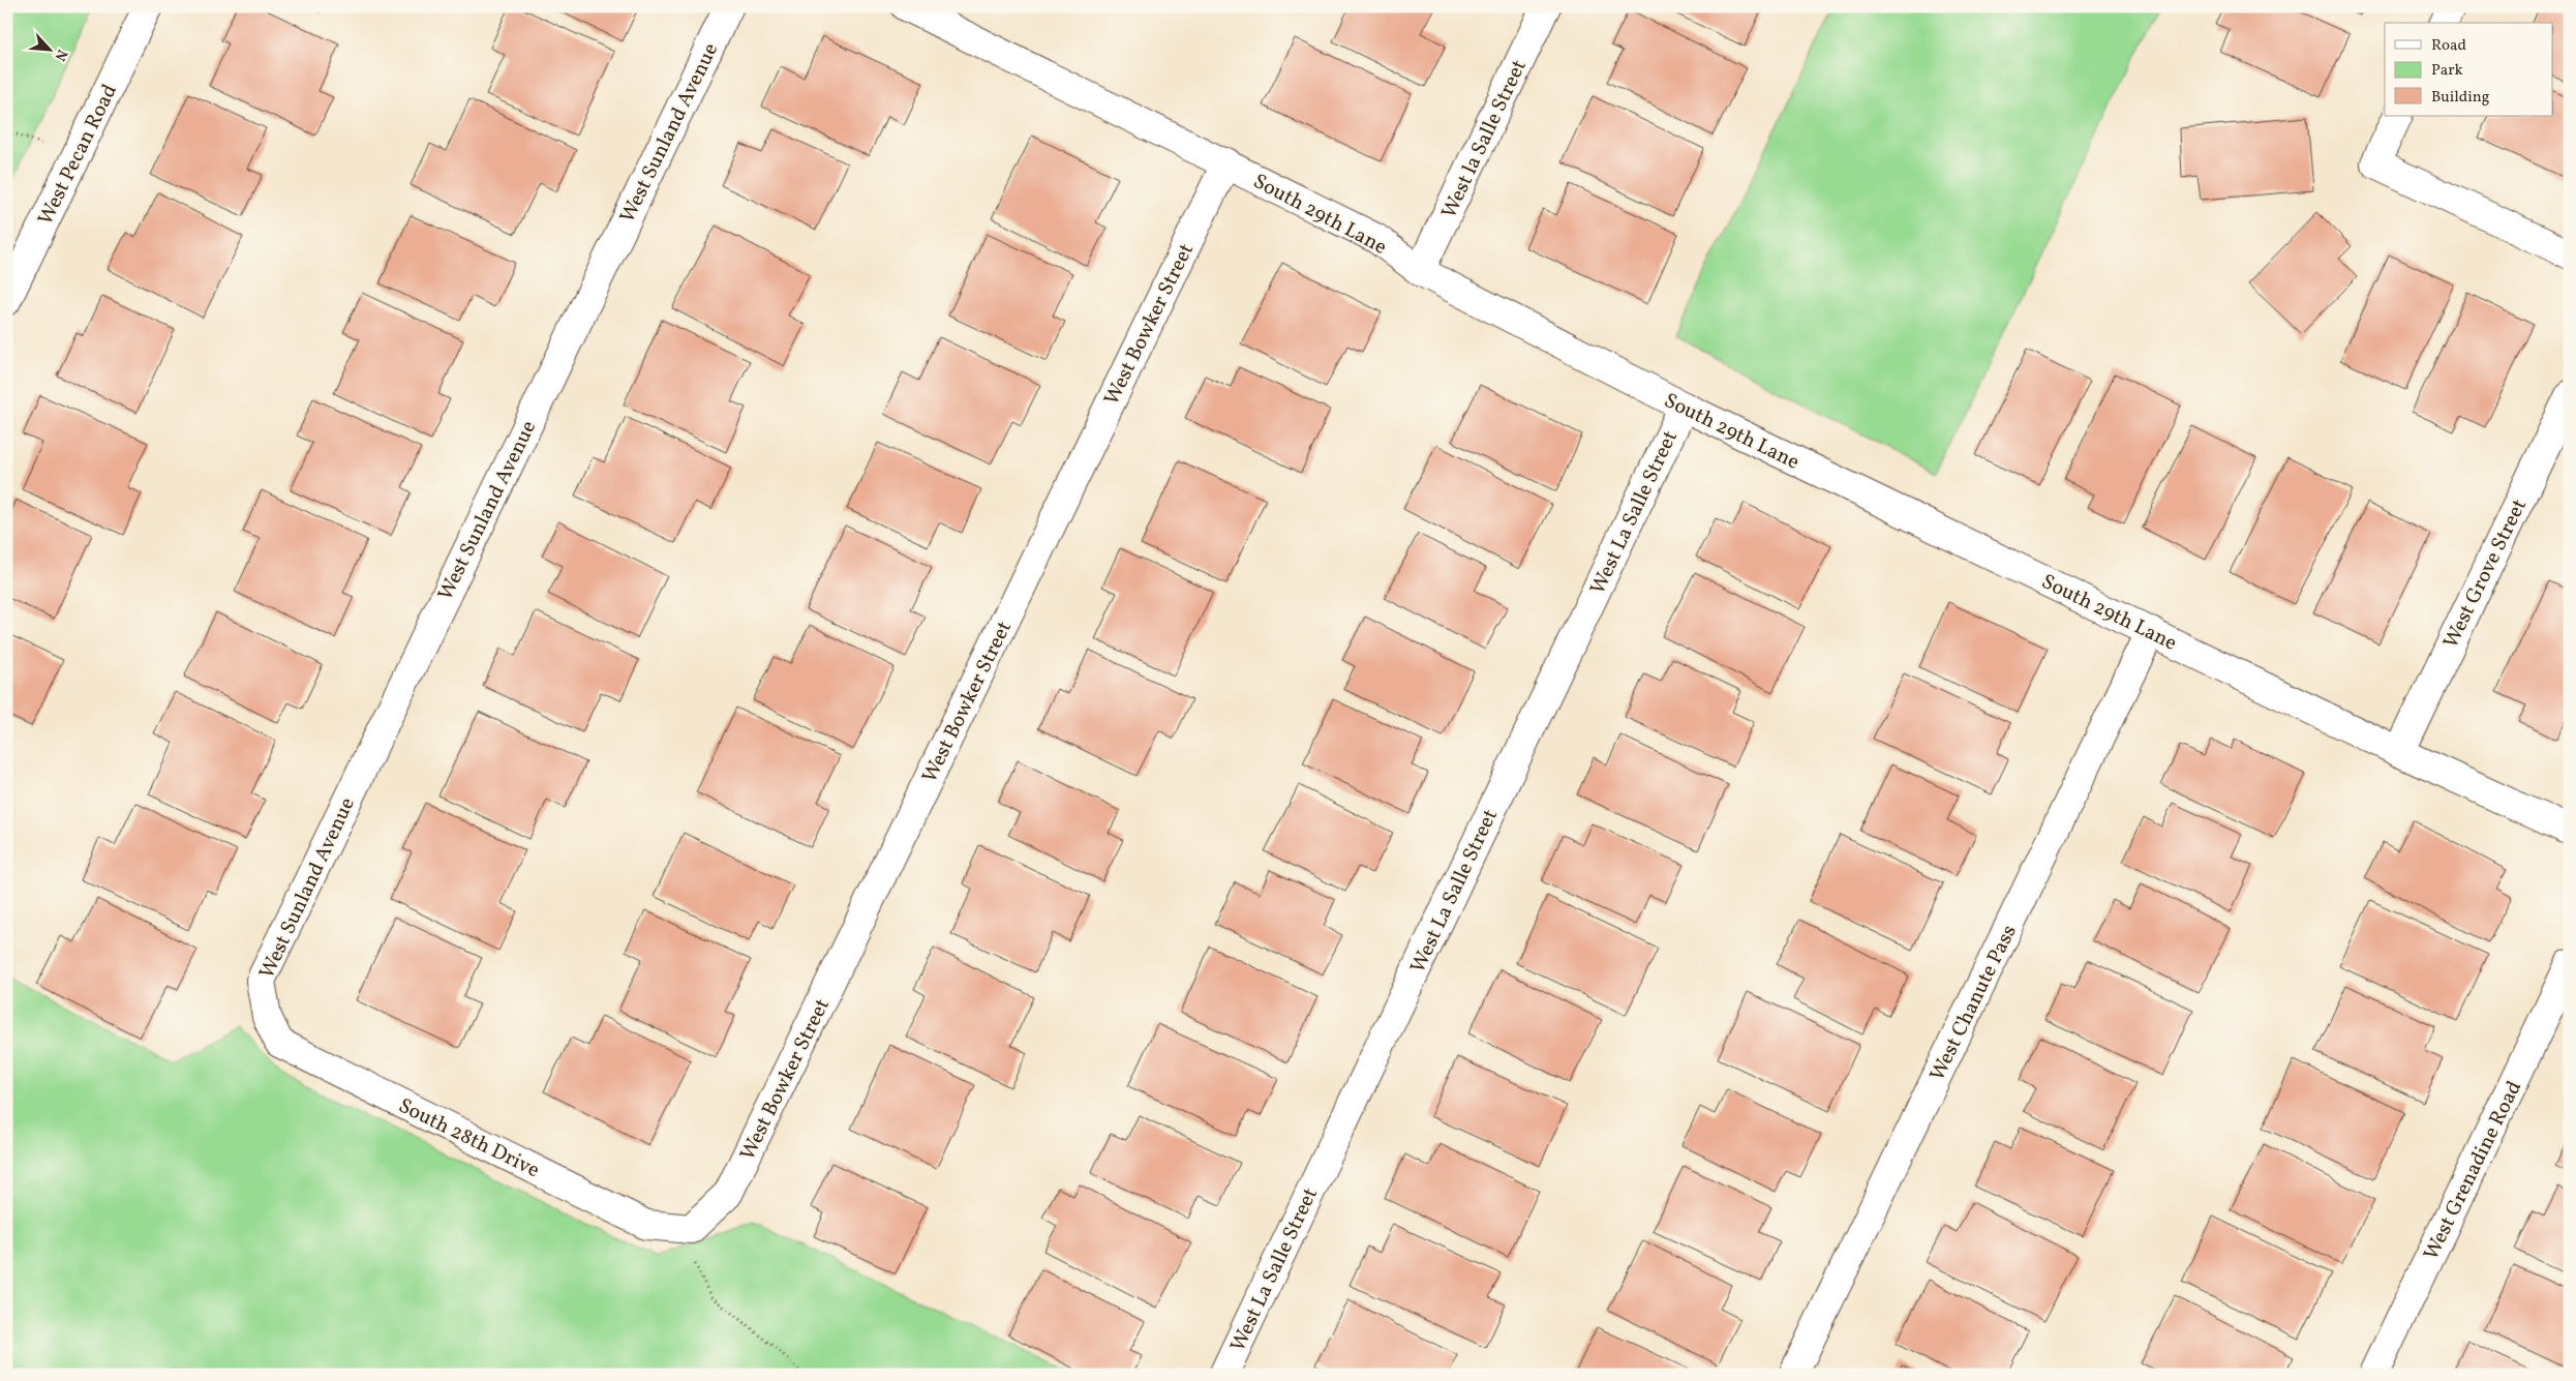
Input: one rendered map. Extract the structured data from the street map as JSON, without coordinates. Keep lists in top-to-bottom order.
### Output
{
  "streets": {
    "street": [
      "West Sunland Avenue",
      "West la Salle Street",
      "West Pecan Road",
      "South 29th Lane",
      "West Bowker Street",
      "West La Salle Street",
      "West Grove Street",
      "West Chanute Pass",
      "South 28th Drive",
      "West Grenadine Road"
    ]
  },
  "crossings": [
    ["West Sunland Avenue", "South 28th Drive"],
    ["West la Salle Street", "South 29th Lane"],
    ["South 29th Lane", "West Bowker Street"],
    ["South 29th Lane", "West La Salle Street"],
    ["South 29th Lane", "West Grove Street"],
    ["South 29th Lane", "West Chanute Pass"],
    ["West Bowker Street", "South 28th Drive"]
  ],
  "legend": ["Road", "Park", "Building"],
  "north": "bottom right"
}
